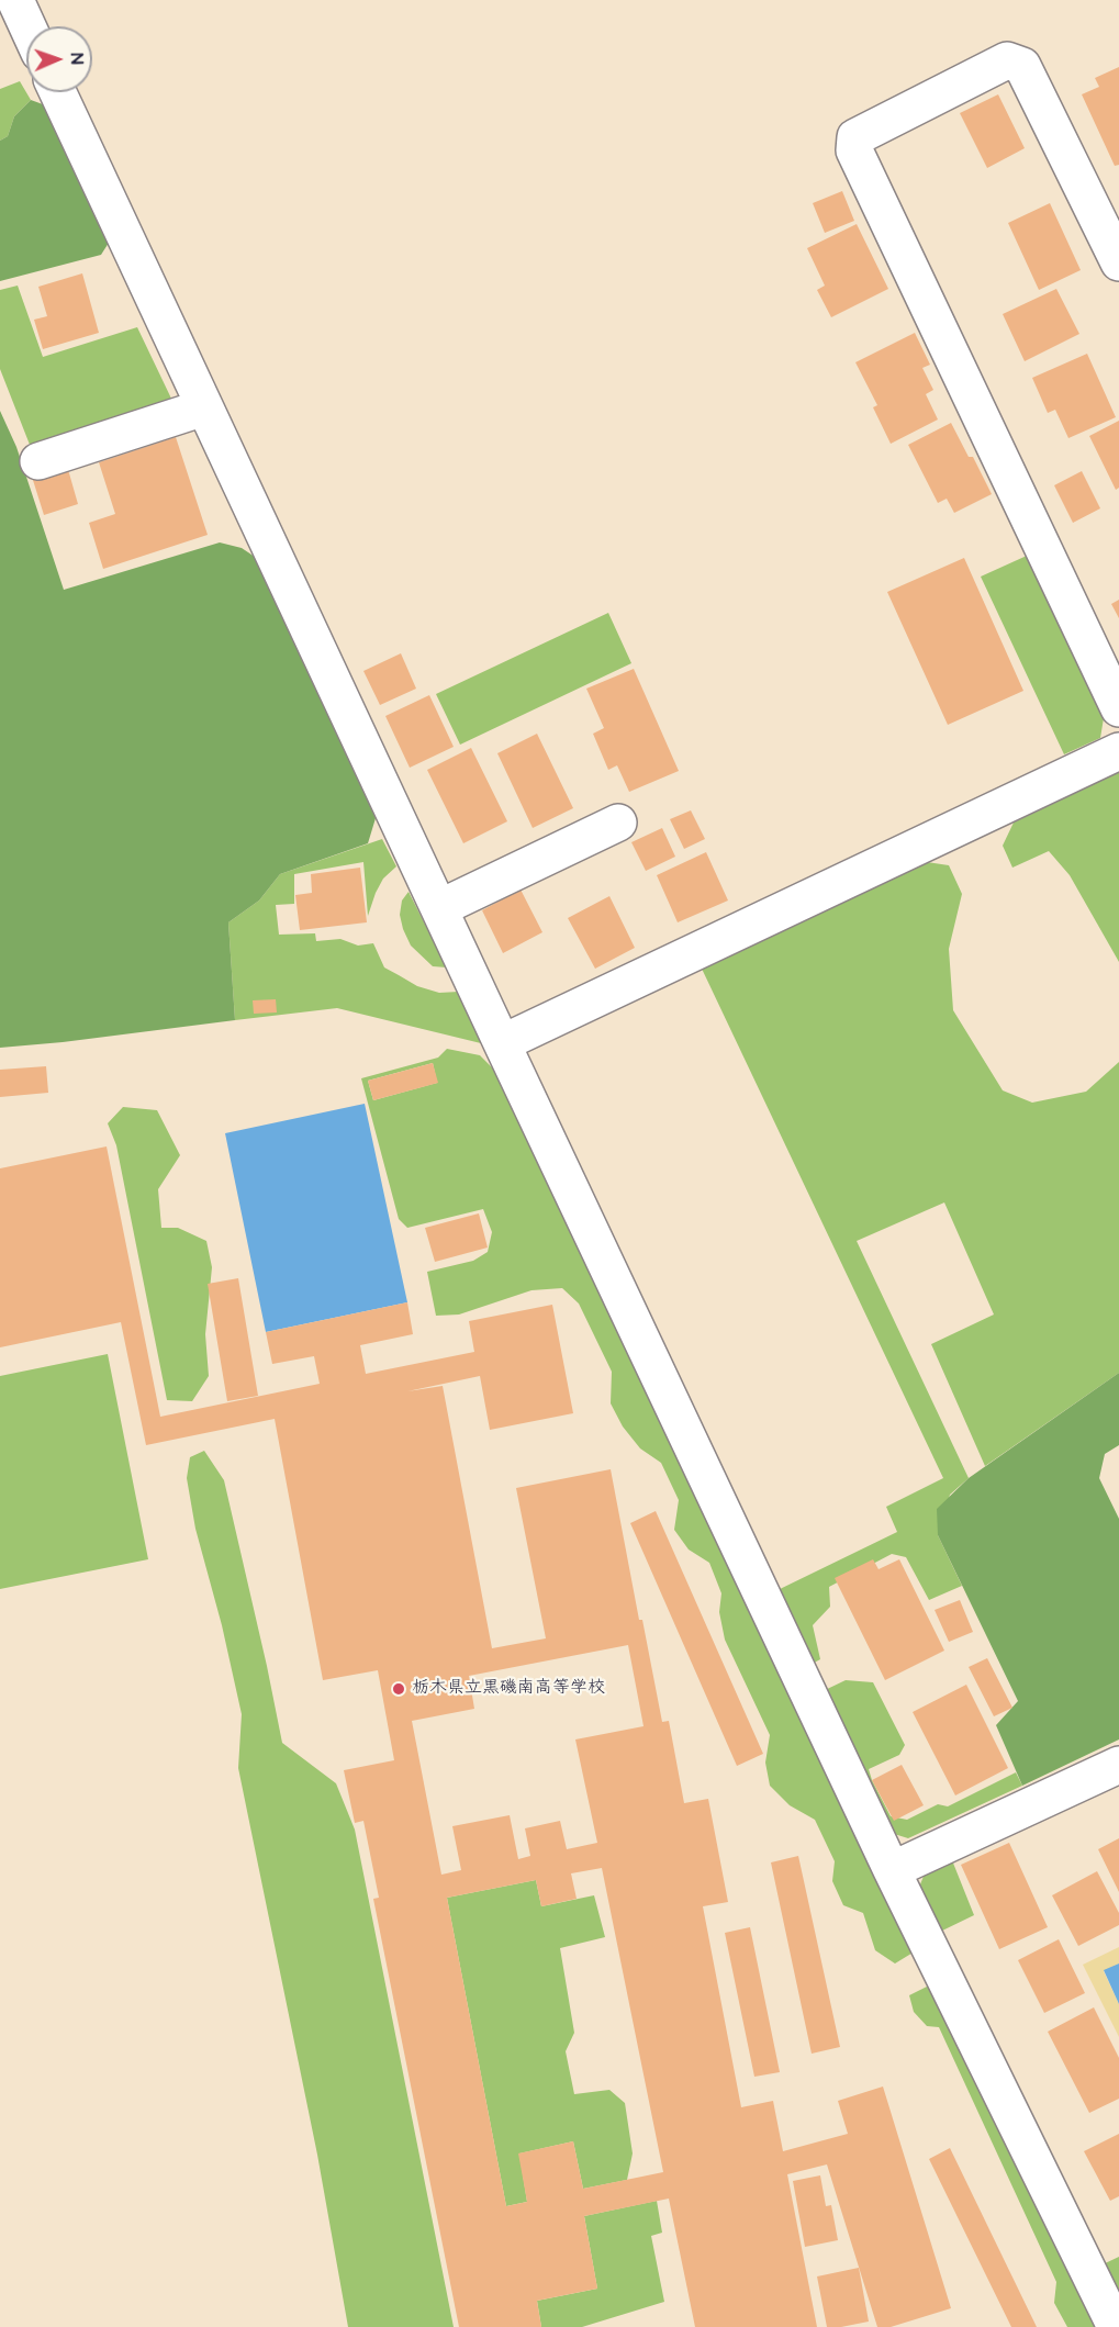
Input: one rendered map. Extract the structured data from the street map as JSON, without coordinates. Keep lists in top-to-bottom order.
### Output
{
  "places": ["栃木県立黒磯南高等学校"],
  "north": "right"
}
